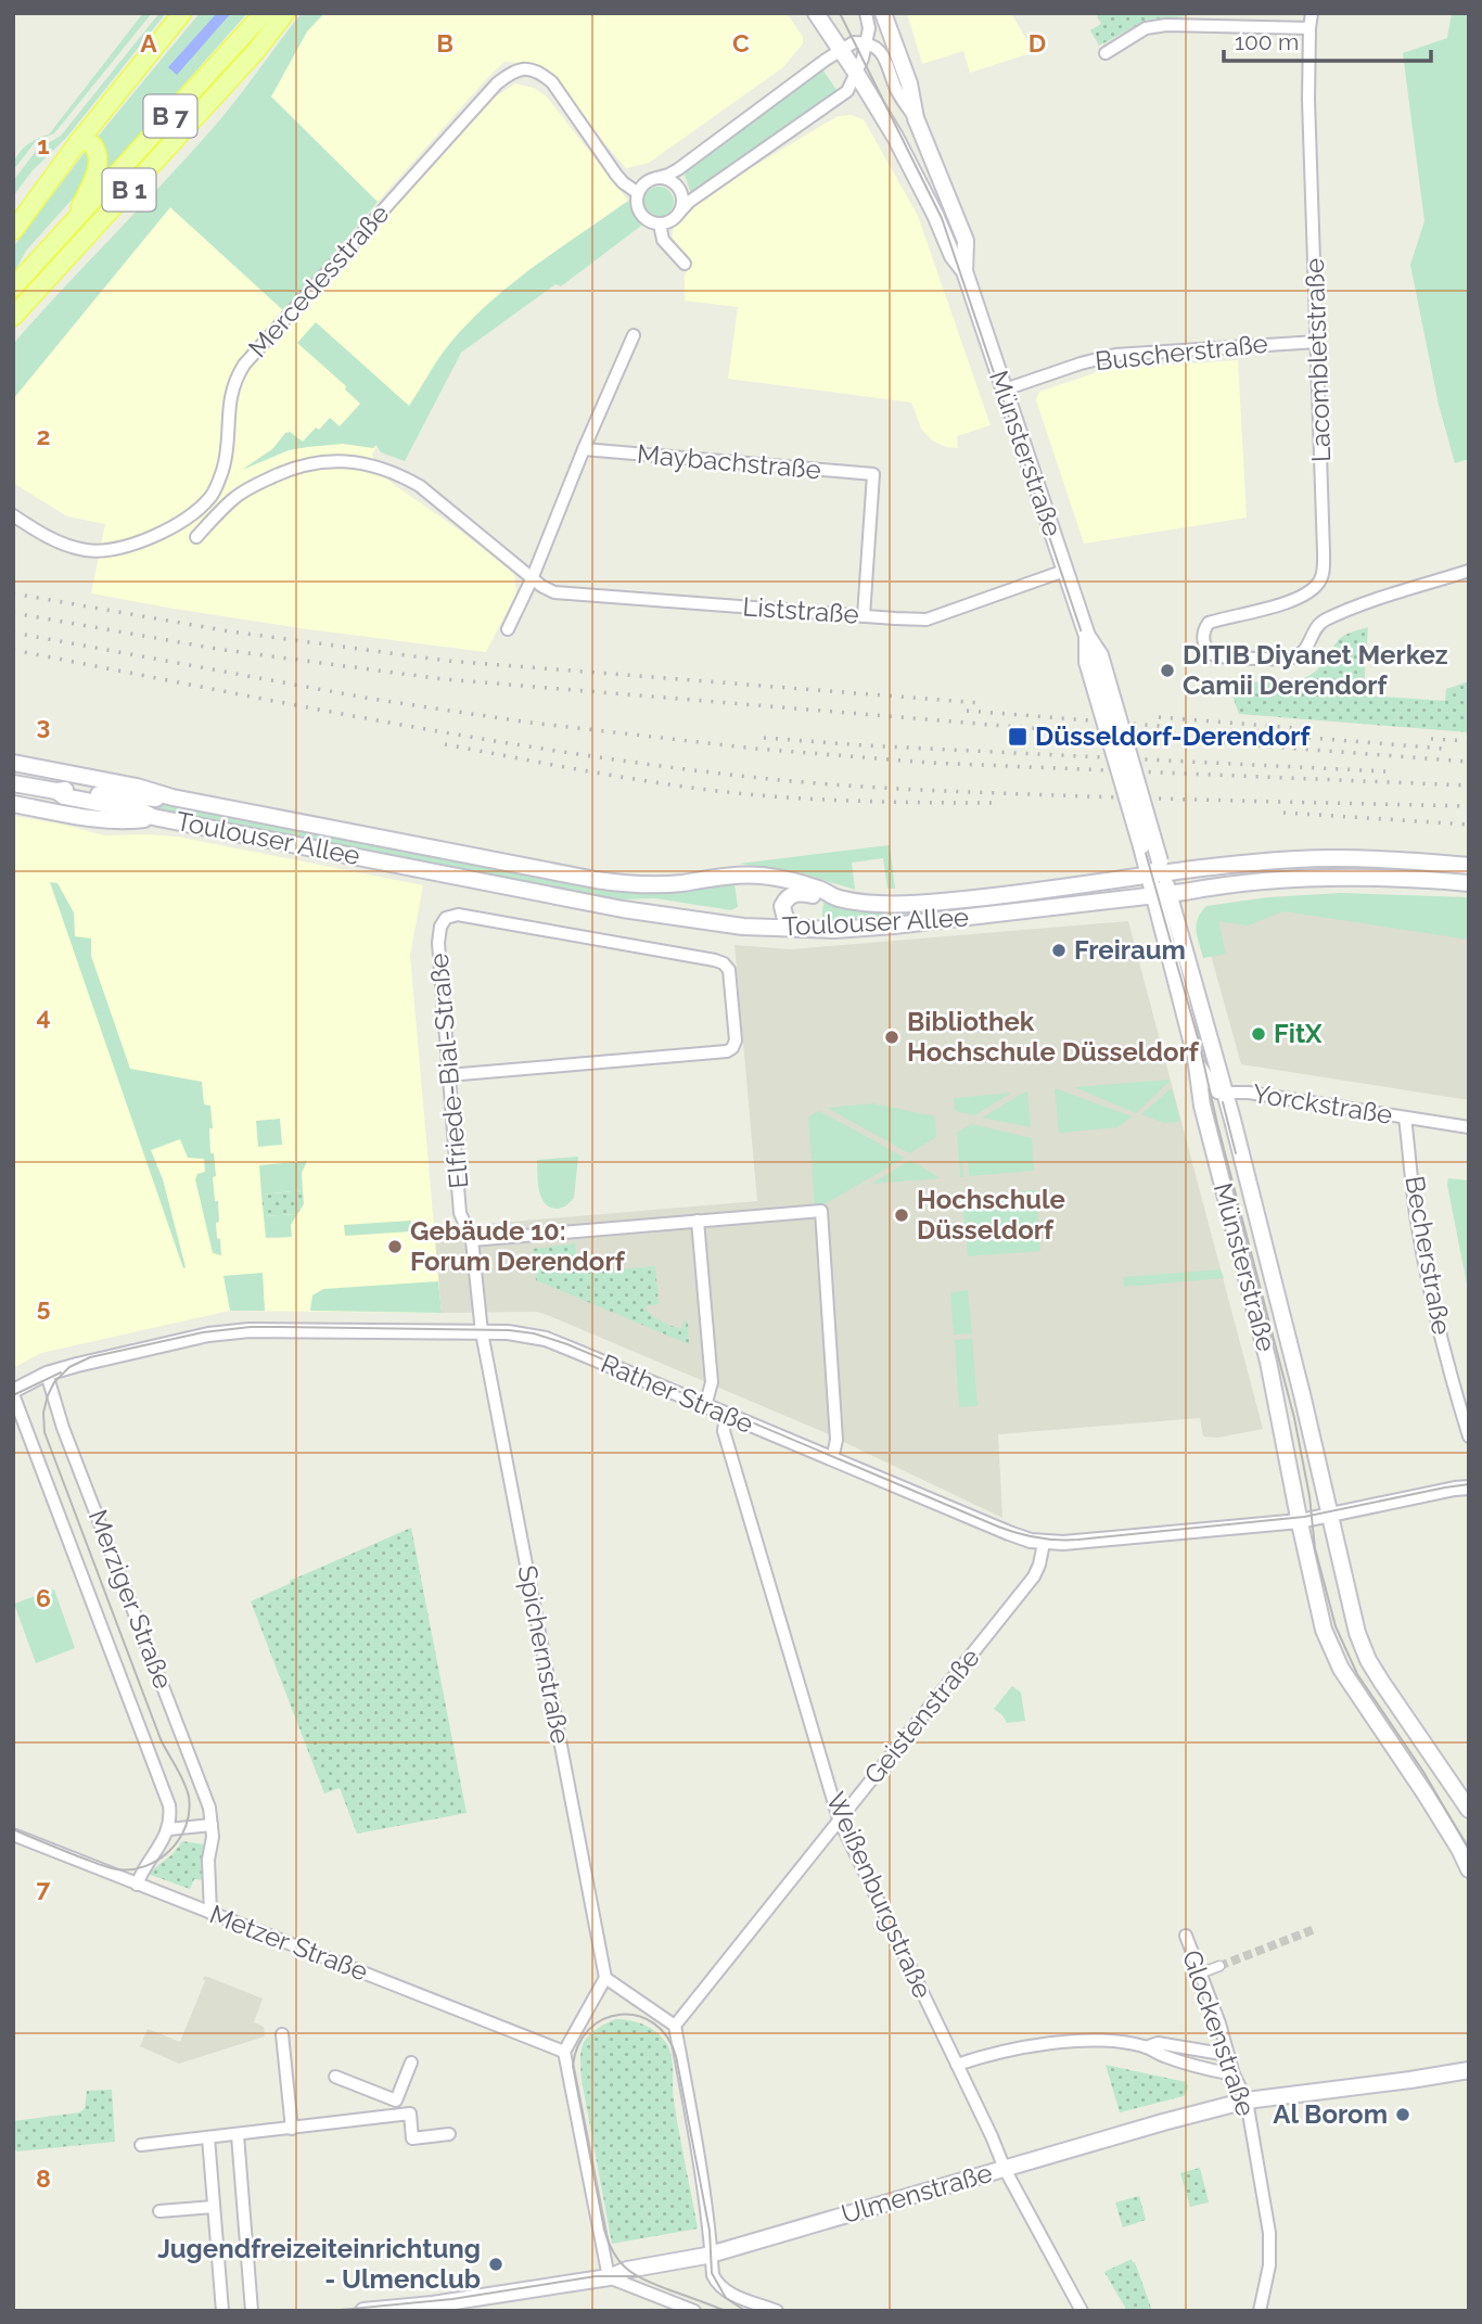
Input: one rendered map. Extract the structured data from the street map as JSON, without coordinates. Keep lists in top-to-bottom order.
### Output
{
  "streets": {
    "main road": [
      "B 7",
      "B 1",
      "Münsterstraße",
      "Toulouser Allee",
      "Ulmenstraße"
    ],
    "street": [
      "Mercedesstraße",
      "Buscherstraße",
      "Lacombletstraße",
      "Maybachstraße",
      "Liststraße",
      "Elfriede-Bial-Straße",
      "Yorckstraße",
      "Becherstraße",
      "Rather Straße",
      "Merziger Straße",
      "Spichernstraße",
      "Geistenstraße",
      "Weißenburgstraße",
      "Metzer Straße",
      "Glockenstraße"
    ]
  },
  "crossings": [
    ["Buscherstraße", "Lacombletstraße"],
    ["Buscherstraße", "Münsterstraße"],
    ["Münsterstraße", "Liststraße"],
    ["Münsterstraße", "Toulouser Allee"],
    ["Münsterstraße", "Yorckstraße"],
    ["Münsterstraße", "Rather Straße"],
    ["Maybachstraße", "Liststraße"],
    ["Elfriede-Bial-Straße", "Rather Straße"],
    ["Elfriede-Bial-Straße", "Spichernstraße"],
    ["Yorckstraße", "Becherstraße"],
    ["Rather Straße", "Merziger Straße"],
    ["Rather Straße", "Spichernstraße"],
    ["Rather Straße", "Geistenstraße"],
    ["Rather Straße", "Weißenburgstraße"],
    ["Merziger Straße", "Metzer Straße"],
    ["Geistenstraße", "Weißenburgstraße"],
    ["Weißenburgstraße", "Ulmenstraße"],
    ["Glockenstraße", "Ulmenstraße"]
  ],
  "places": {
    "other": [
      "DITIB Diyanet Merkez Camii Derendorf",
      "Freiraum",
      "FitX",
      "Bibliothek Hochschule Düsseldorf",
      "Hochschule Düsseldorf",
      "Gebäude 10: Forum Derendorf",
      "Al Borom",
      "Jugendfreizeiteinrichtung - Ulmenclub"
    ],
    "transit": ["Düsseldorf-Derendorf"]
  },
  "scale_bar": "100 m",
  "grid": {
    "columns": [
      "A",
      "B",
      "C",
      "D"
    ],
    "rows": [
      "1",
      "2",
      "3",
      "4",
      "5",
      "6",
      "7",
      "8"
    ]
  }
}
